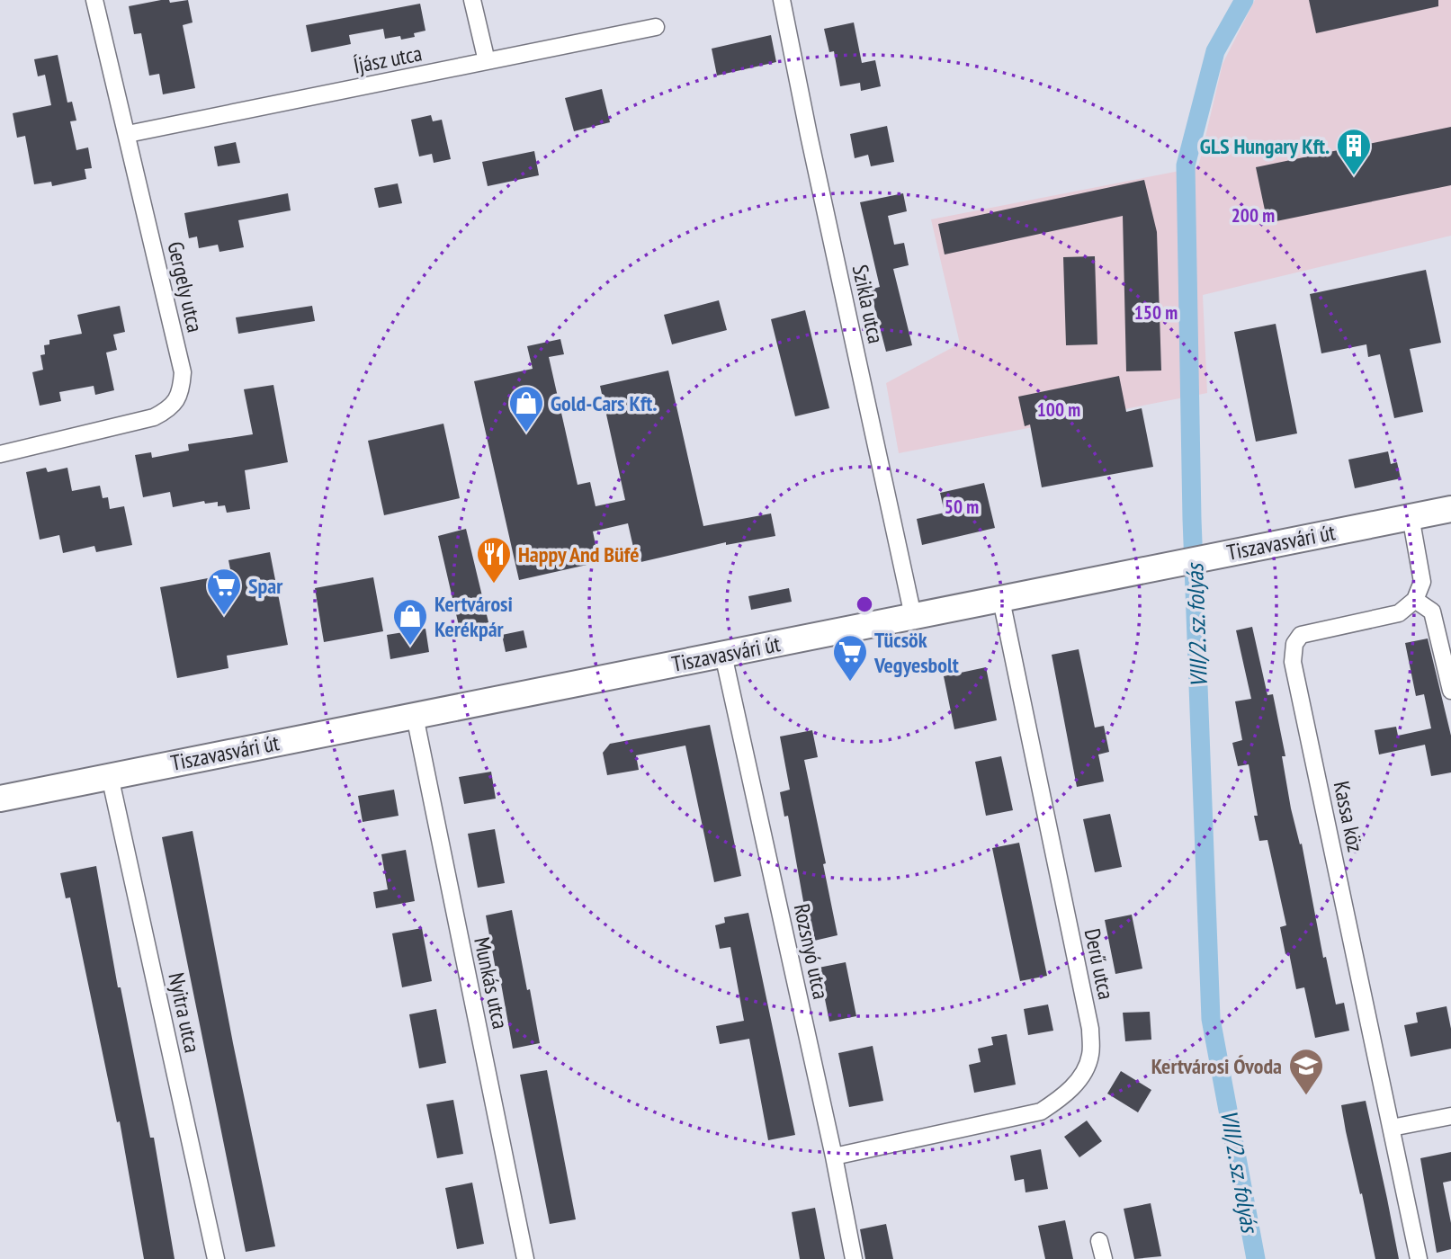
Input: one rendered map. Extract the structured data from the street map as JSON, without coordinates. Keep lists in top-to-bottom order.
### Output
{
  "streets": {
    "main road": ["Tiszavasvári út"],
    "street": [
      "Íjász utca",
      "Gergely utca",
      "Szikla utca",
      "Kassa köz",
      "Rozsnyó utca",
      "Derű utca",
      "Munkás utca",
      "Nyitra utca"
    ]
  },
  "crossings": [
    ["Íjász utca", "Gergely utca"],
    ["Szikla utca", "Tiszavasvári út"],
    ["Tiszavasvári út", "Rozsnyó utca"],
    ["Tiszavasvári út", "Derű utca"],
    ["Tiszavasvári út", "Munkás utca"],
    ["Tiszavasvári út", "Nyitra utca"],
    ["Rozsnyó utca", "Derű utca"]
  ],
  "water": ["VIII/2. sz. folyás"],
  "places": {
    "building": ["GLS Hungary Kft."],
    "shop": ["Gold-Cars Kft.", "Kertvárosi Kerékpár"],
    "restaurant": ["Happy And Büfé"],
    "supermarket": ["Spar", "Tücsök Vegyesbolt"],
    "school or university": ["Kertvárosi Óvoda"]
  },
  "rings": [
    "200 m",
    "150 m",
    "100 m",
    "50 m"
  ]
}
